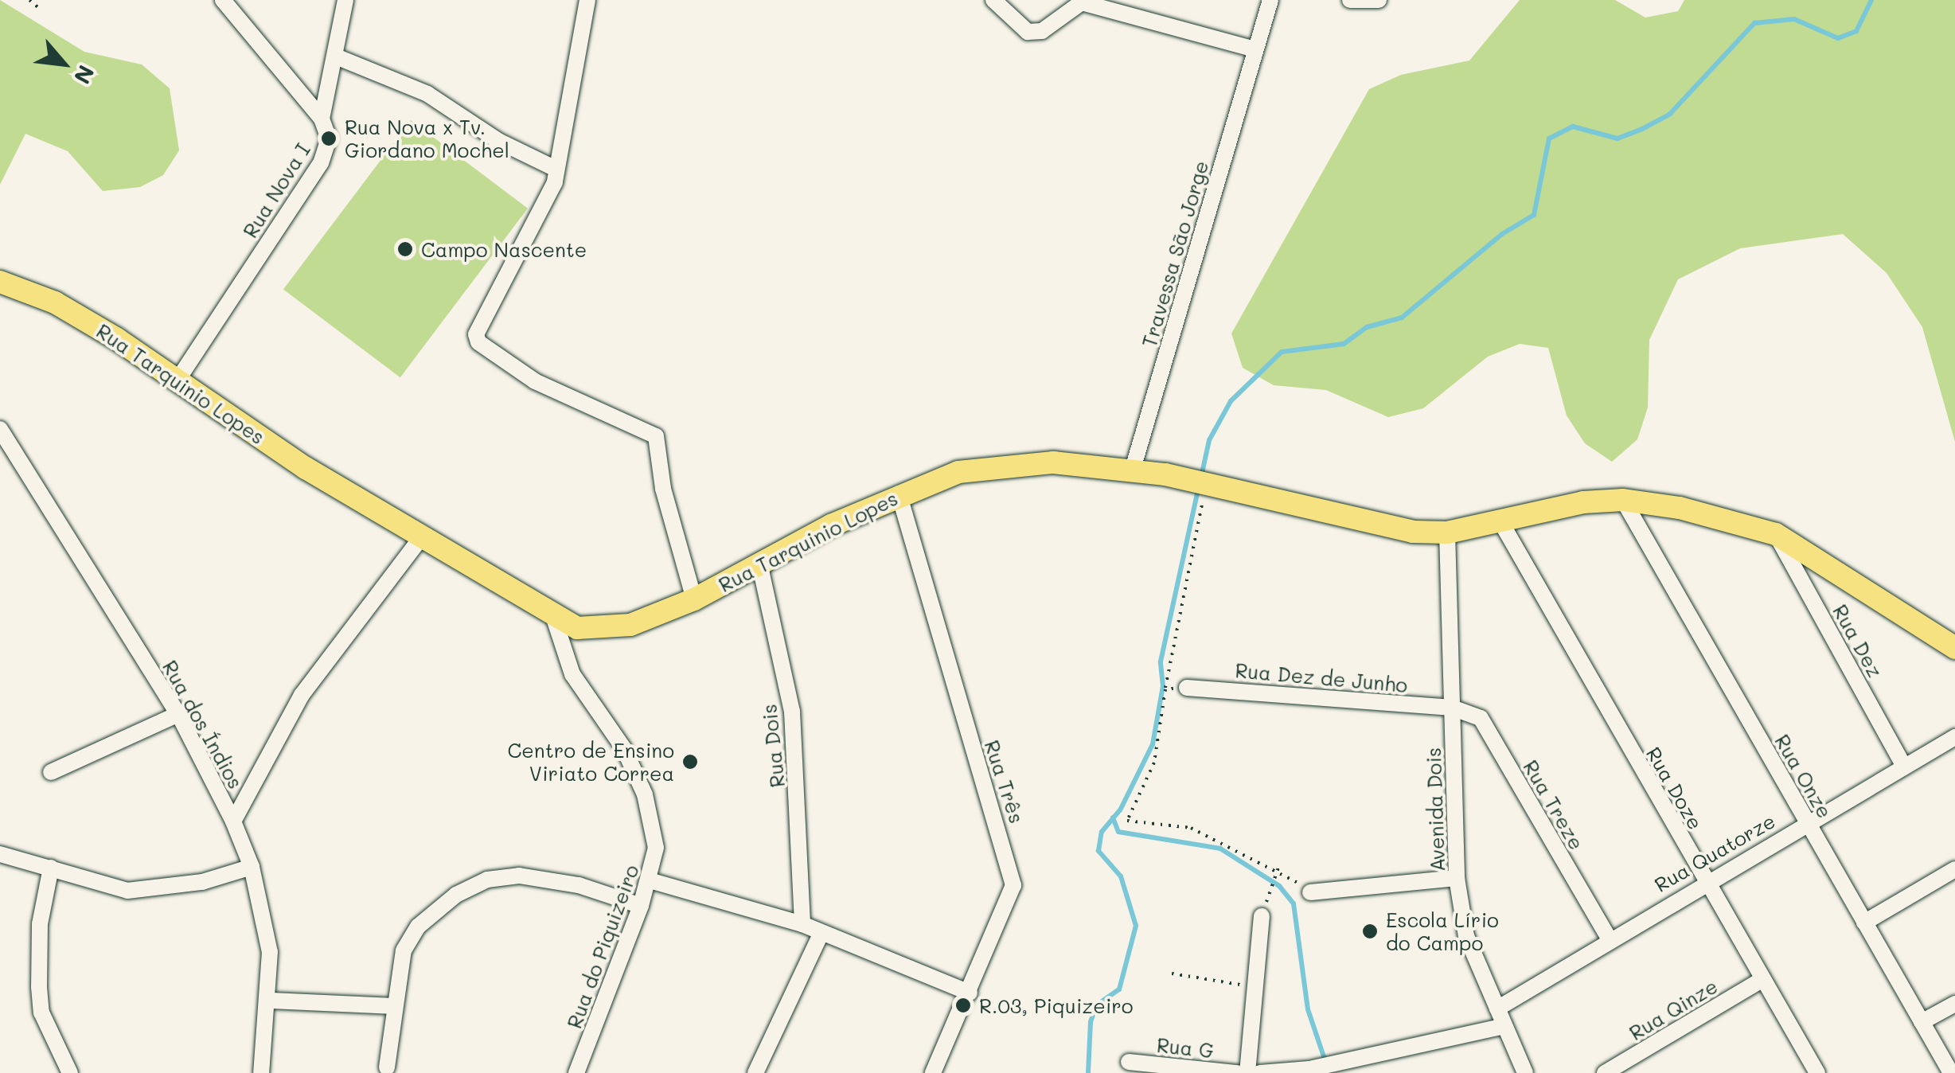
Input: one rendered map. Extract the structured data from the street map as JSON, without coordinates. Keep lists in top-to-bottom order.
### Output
{
  "streets": {
    "main road": ["Rua Tarquinio Lopes"],
    "street": [
      "Rua Nova I",
      "Travessa São Jorge",
      "Rua Dez",
      "Rua Dez de Junho",
      "Rua dos Índios",
      "Rua Dois",
      "Rua Onze",
      "Rua Três",
      "Rua Doze",
      "Rua Treze",
      "Avenida Dois",
      "Rua Quatorze",
      "Rua do Piquizeiro",
      "Rua Qinze",
      "Rua G"
    ]
  },
  "crossings": [
    ["Rua Nova I", "Rua Tarquinio Lopes"],
    ["Travessa São Jorge", "Rua Tarquinio Lopes"],
    ["Rua Tarquinio Lopes", "Rua Dez"],
    ["Rua Tarquinio Lopes", "Rua Dois"],
    ["Rua Tarquinio Lopes", "Rua Onze"],
    ["Rua Tarquinio Lopes", "Rua Três"],
    ["Rua Tarquinio Lopes", "Rua Doze"],
    ["Rua Tarquinio Lopes", "Avenida Dois"],
    ["Rua Tarquinio Lopes", "Rua do Piquizeiro"],
    ["Rua Dez", "Rua Quatorze"],
    ["Rua Dez de Junho", "Rua Treze"],
    ["Rua Dez de Junho", "Avenida Dois"],
    ["Rua Onze", "Rua Quatorze"],
    ["Rua Doze", "Rua Quatorze"],
    ["Rua Doze", "Rua Qinze"],
    ["Rua Treze", "Avenida Dois"],
    ["Rua Treze", "Rua Quatorze"],
    ["Avenida Dois", "Rua Quatorze"]
  ],
  "places": [
    "Rua Nova x Tv. Giordano Mochel",
    "Campo Nascente",
    "Centro de Ensino Viriato Correa",
    "Escola Lírio do Campo",
    "R.03, Piquizeiro"
  ],
  "north": "bottom right"
}
